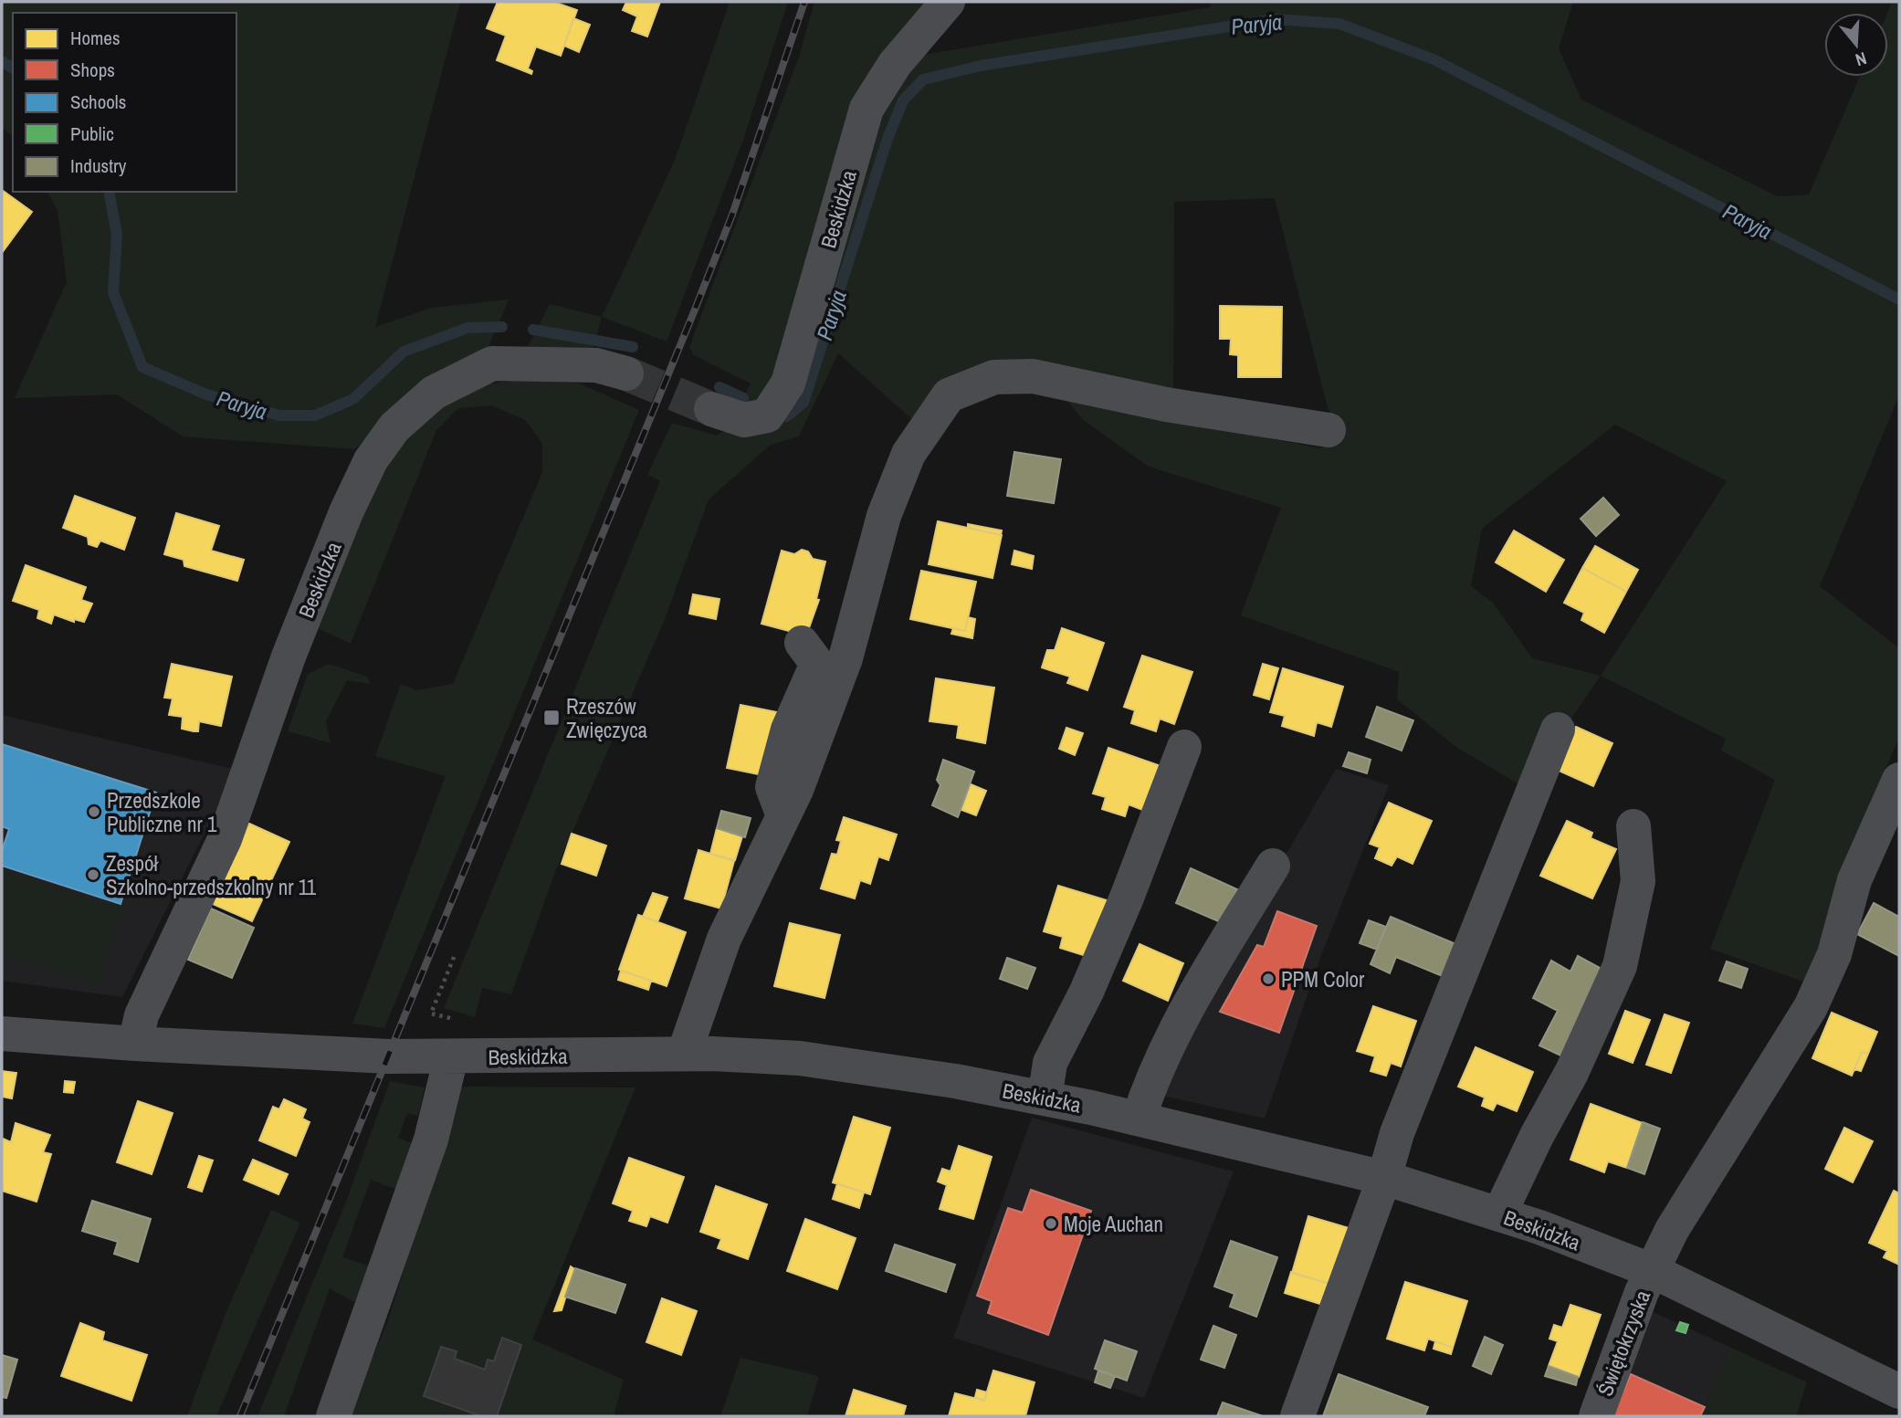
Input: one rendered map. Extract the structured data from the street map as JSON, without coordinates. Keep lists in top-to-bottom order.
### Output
{
  "streets": {
    "street": ["Beskidzka", "Świętokrzyska"]
  },
  "crossings": [
    ["Beskidzka", "Świętokrzyska"]
  ],
  "water": ["Paryja"],
  "places": {
    "transit": ["Rzeszów Zwięczyca"],
    "other": [
      "Przedszkole Publiczne nr 1",
      "Zespół Szkolno-przedszkolny nr 11",
      "PPM Color",
      "Moje Auchan"
    ]
  },
  "legend": [
    "Homes",
    "Shops",
    "Schools",
    "Public",
    "Industry"
  ],
  "north": "bottom"
}
